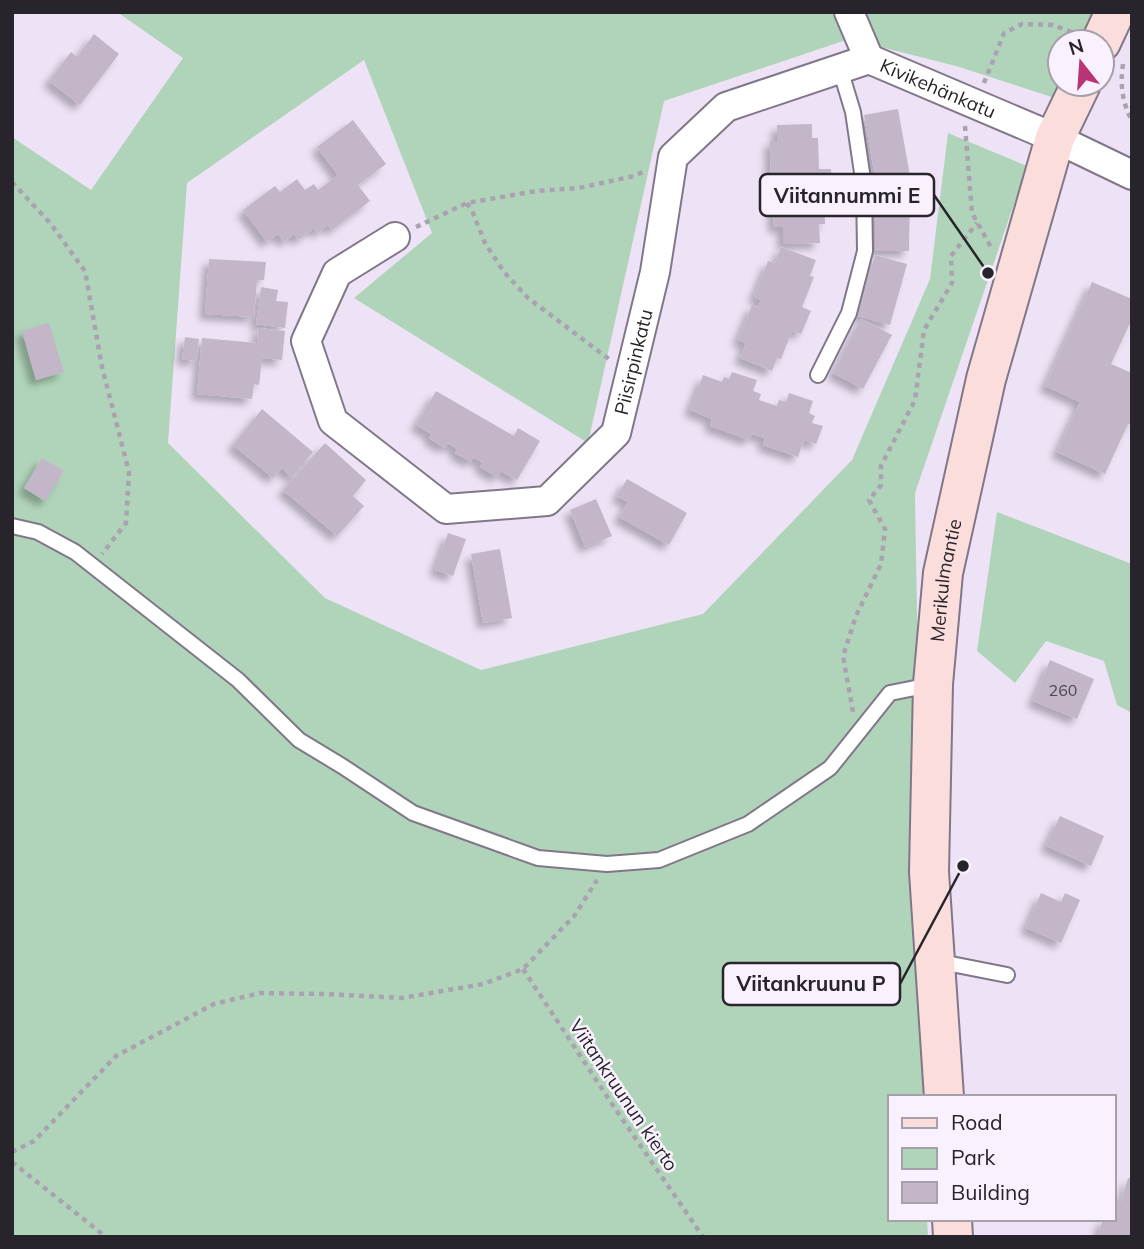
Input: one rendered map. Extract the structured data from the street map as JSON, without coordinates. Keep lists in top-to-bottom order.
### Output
{
  "streets": {
    "street": ["Kivikehänkatu", "Piisirpinkatu", "Merikulmantie"],
    "path": ["Viitankruunun kierto"]
  },
  "crossings": [
    ["Kivikehänkatu", "Merikulmantie"]
  ],
  "places": ["Viitannummi E", "Viitankruunu P"],
  "house_numbers": ["260"],
  "legend": ["Road", "Park", "Building"],
  "north": "top"
}
